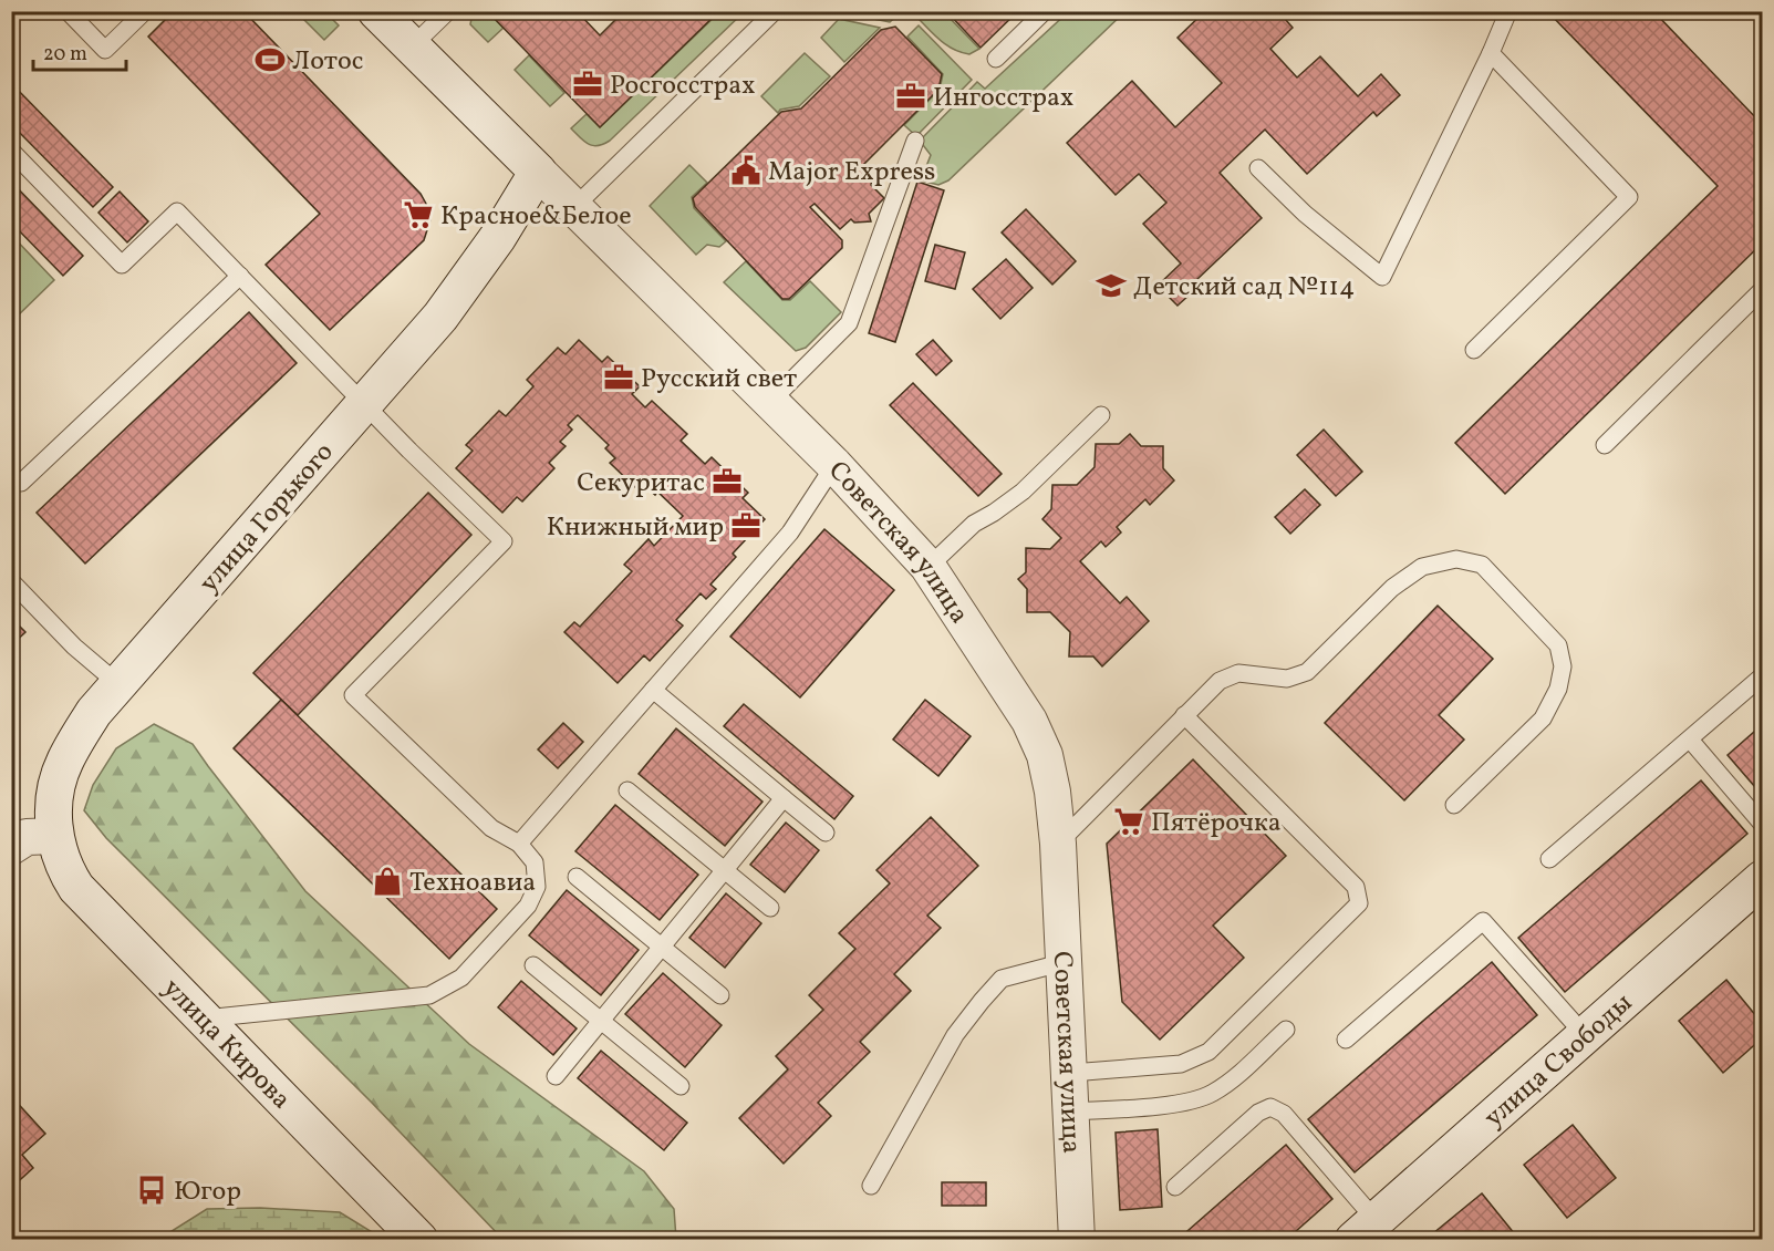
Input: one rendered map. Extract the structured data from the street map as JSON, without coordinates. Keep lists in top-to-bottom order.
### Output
{
  "streets": {
    "street": [
      "улица Горького",
      "Советская улица",
      "улица Кирова",
      "улица Свободы"
    ]
  },
  "crossings": [
    ["улица Горького", "Советская улица"],
    ["улица Горького", "улица Кирова"]
  ],
  "places": {
    "sports": ["Лотос"],
    "office": [
      "Росгосстрах",
      "Ингосстрах",
      "Русский свет",
      "Секуритас",
      "Книжный мир"
    ],
    "public building": ["Major Express"],
    "supermarket": ["Красное&Белое", "Пятёрочка"],
    "school or university": ["Детский сад №114"],
    "shop": ["Техноавиа"],
    "bus stop": ["Югор"]
  },
  "scale_bar": "20 m"
}
